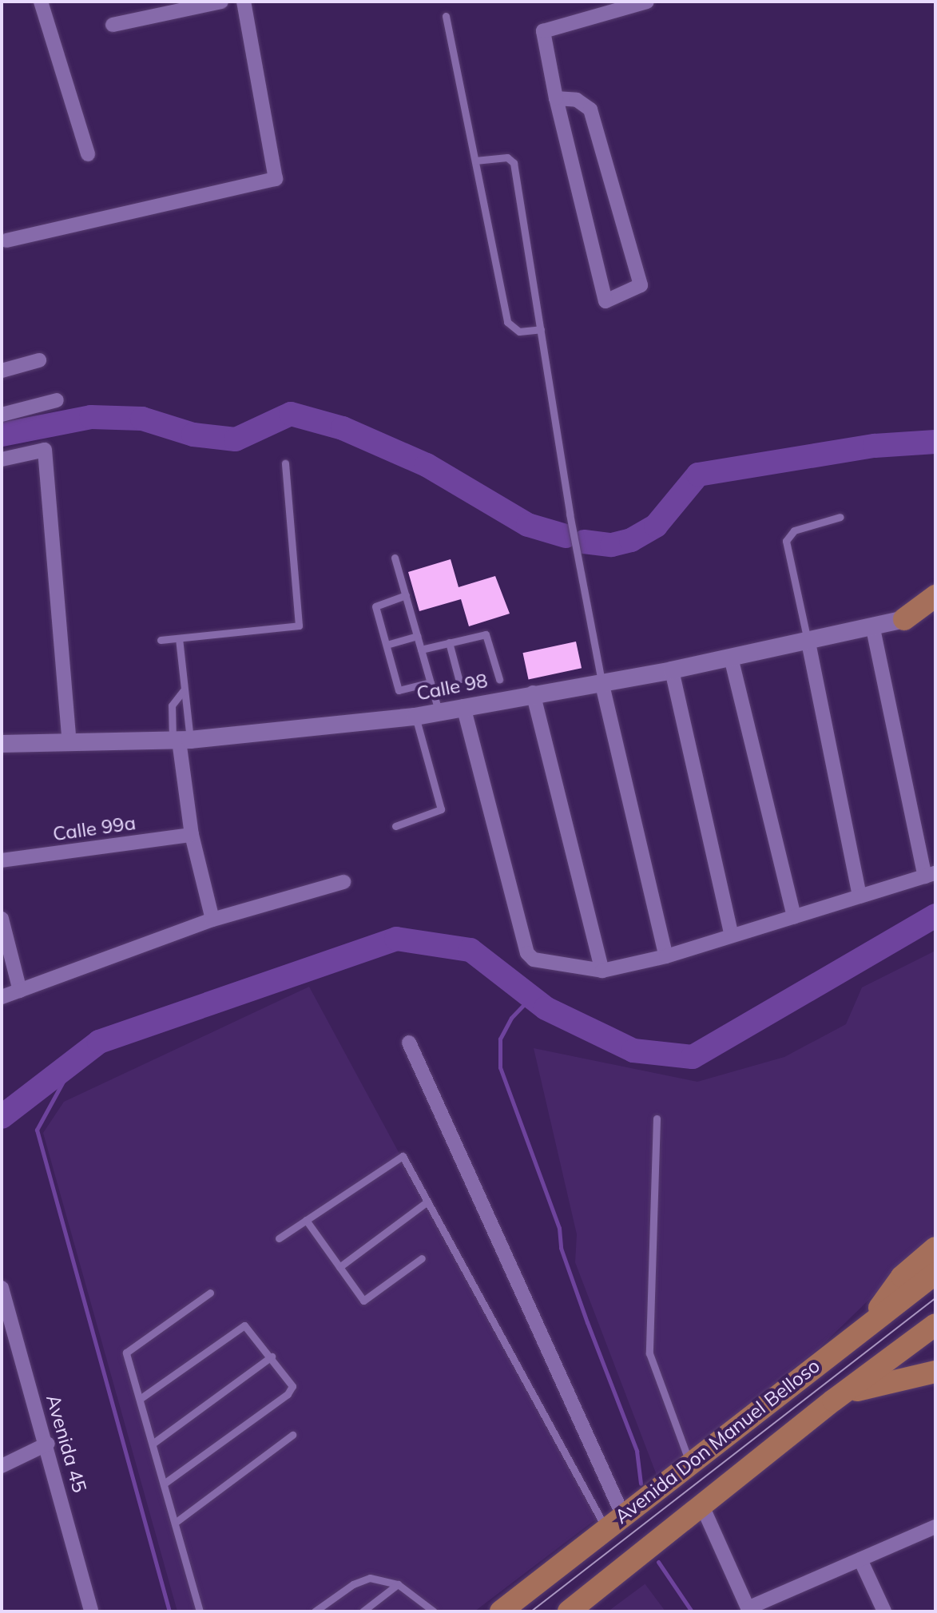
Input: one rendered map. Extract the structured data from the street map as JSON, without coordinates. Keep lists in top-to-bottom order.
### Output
{
  "streets": {
    "main road": ["Avenida Don Manuel Belloso"],
    "street": ["Calle 98", "Calle 99a", "Avenida 45"]
  }
}
